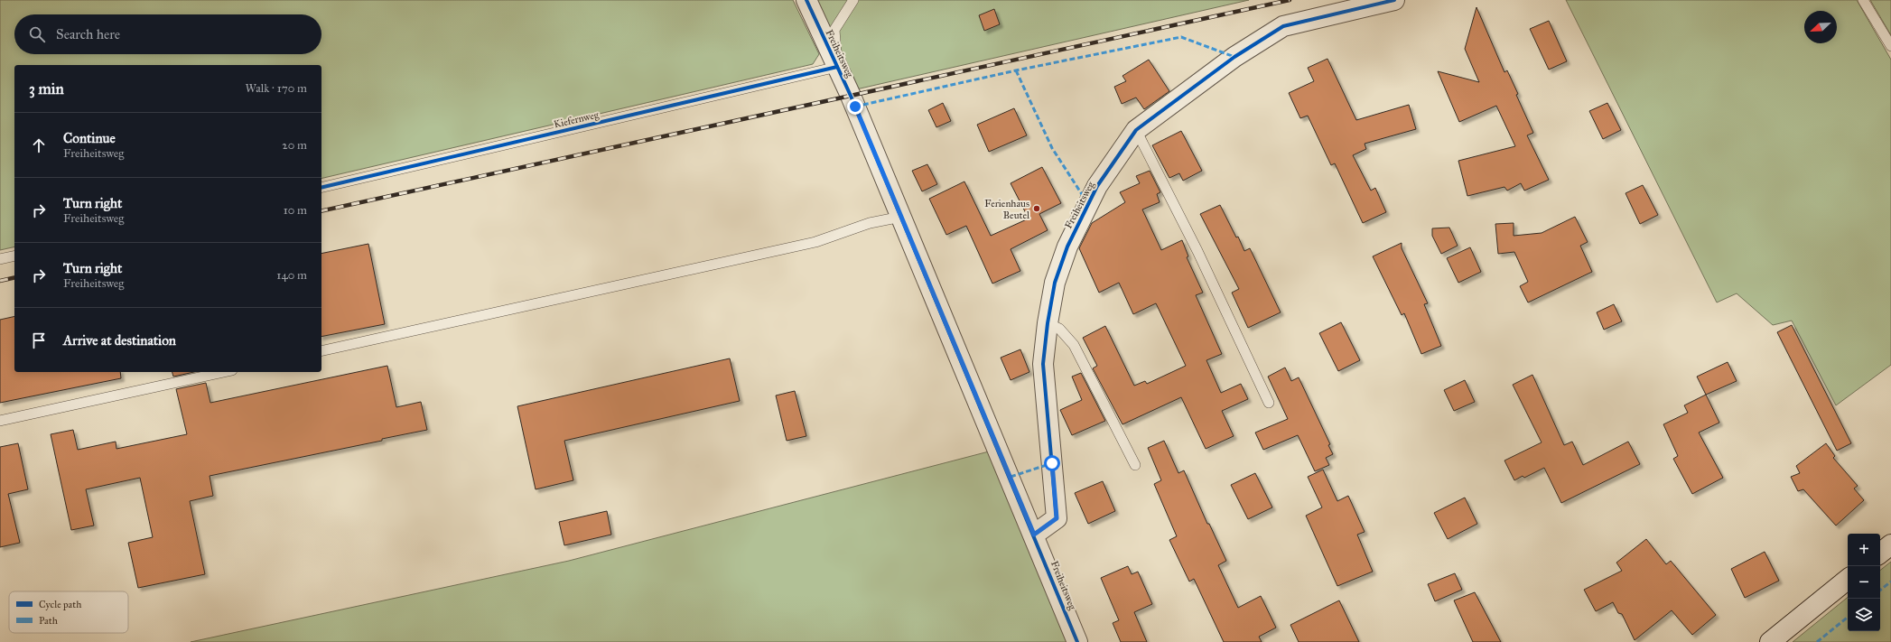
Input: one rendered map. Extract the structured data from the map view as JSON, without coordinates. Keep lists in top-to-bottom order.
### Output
{
  "streets": {
    "street": ["Freiheitsweg"],
    "lane": ["Kiefernweg"]
  },
  "crossings": [
    ["Freiheitsweg", "Kiefernweg"]
  ],
  "places": ["Ferienhaus Beutel"],
  "legend": ["Cycle path", "Path"],
  "north": "bottom left",
  "page": {
    "search": "Search here",
    "heading": ["3 min", "Walk · 170 m"],
    "list": [
      ["Continue", "Freiheitsweg", "20 m"],
      ["Turn right", "Freiheitsweg", "10 m"],
      ["Turn right", "Freiheitsweg", "140 m"],
      "Arrive at destination"
    ],
    "map_buttons": ["+", "−"]
  }
}
